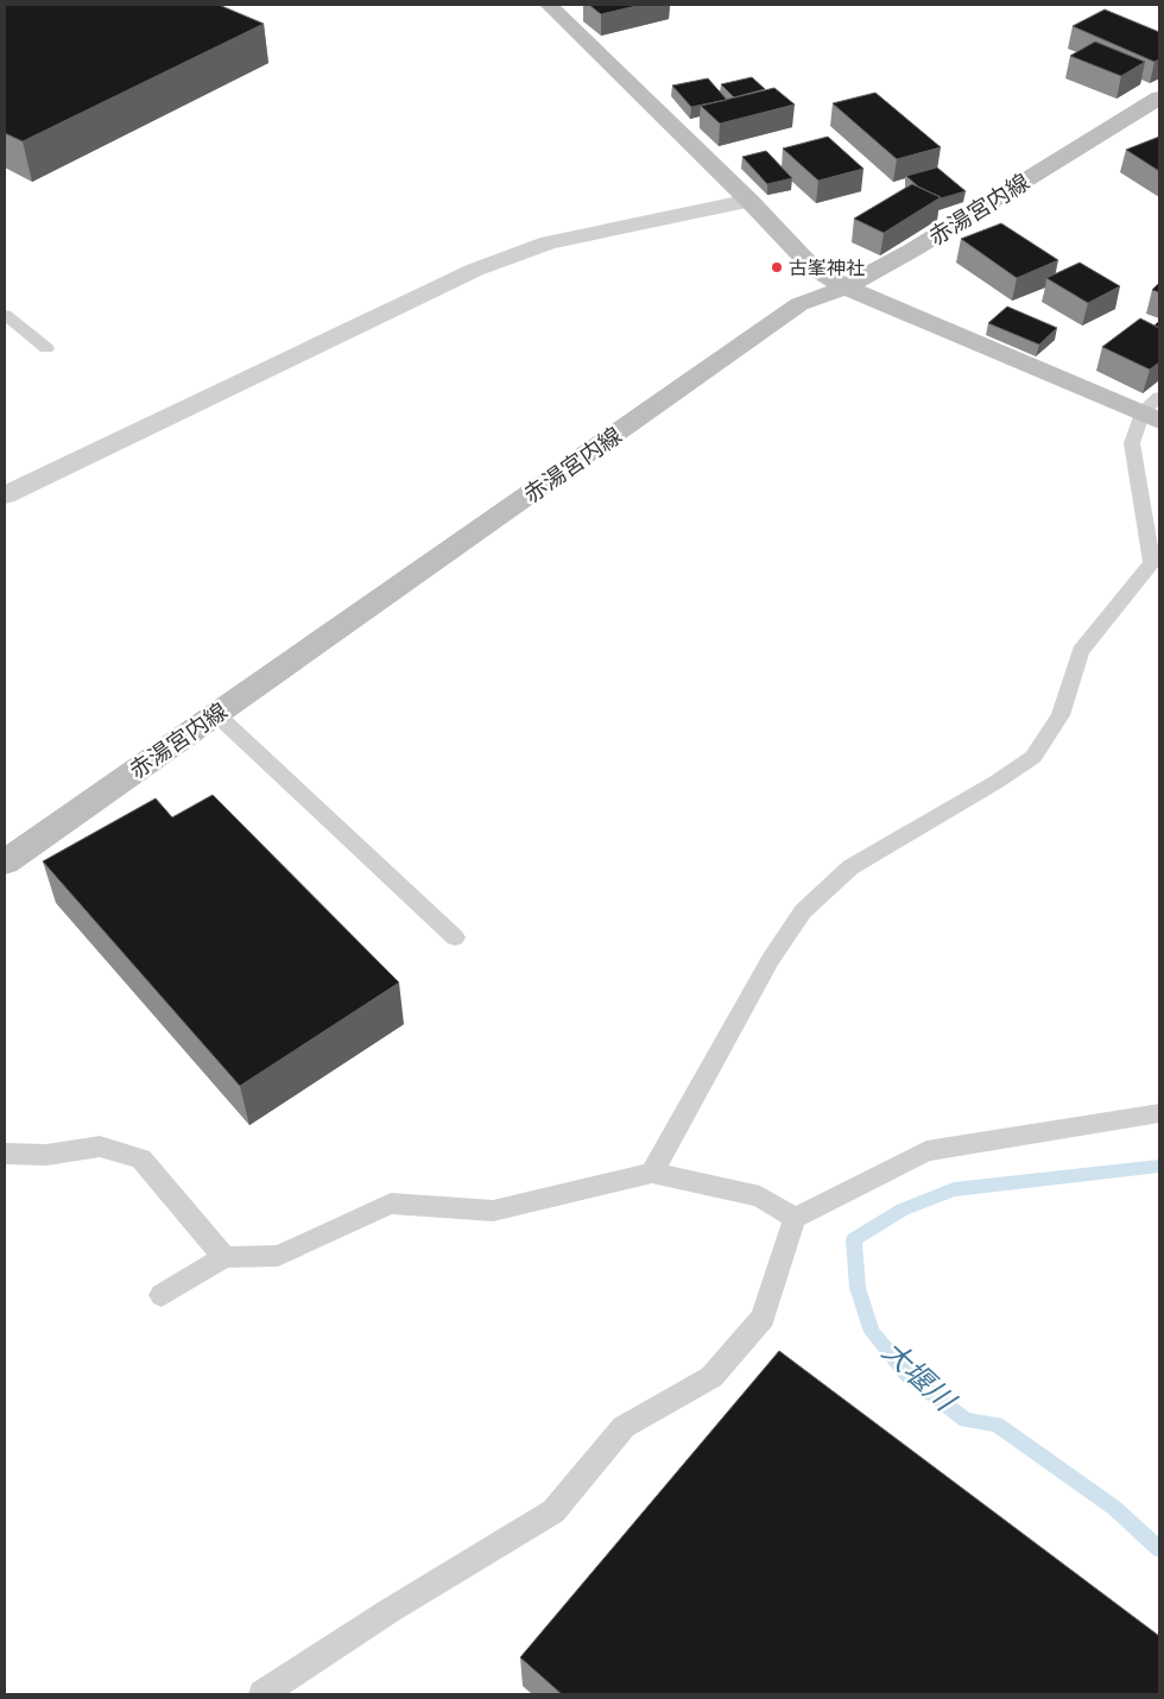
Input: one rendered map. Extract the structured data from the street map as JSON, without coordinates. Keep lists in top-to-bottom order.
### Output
{
  "streets": {
    "main road": ["赤湯宮内線"]
  },
  "water": ["大堰川"],
  "places": ["古峯神社"]
}
